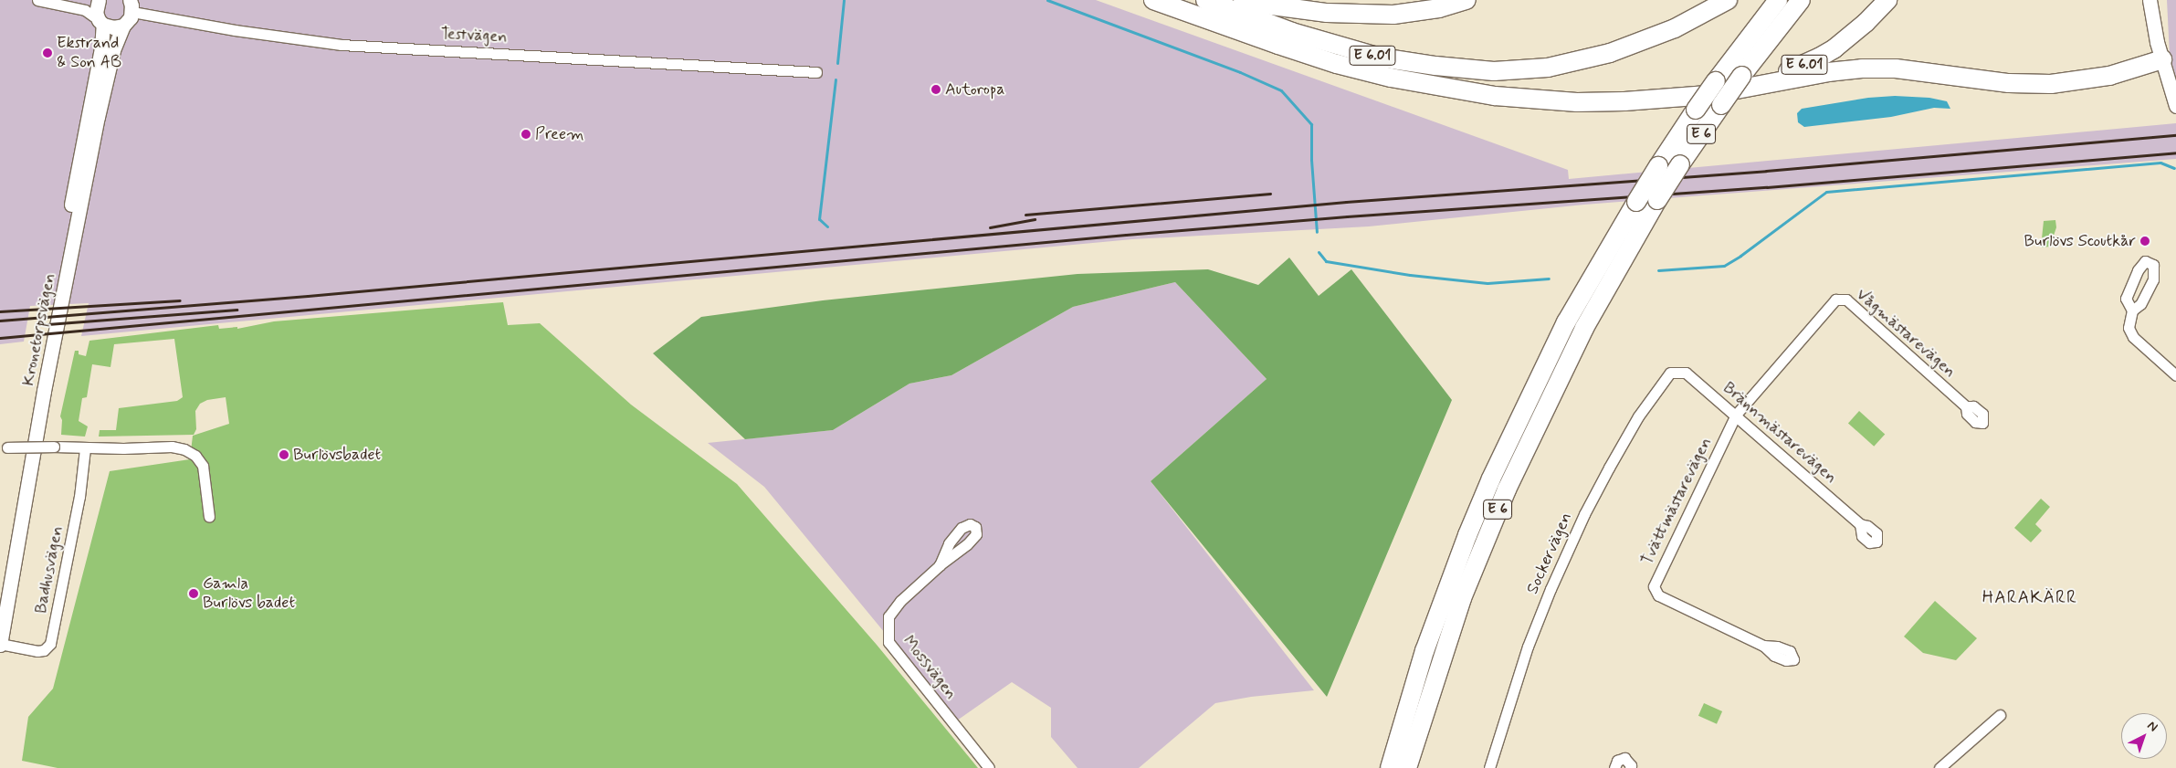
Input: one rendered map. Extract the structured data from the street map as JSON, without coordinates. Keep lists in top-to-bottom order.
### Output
{
  "streets": {
    "highway": ["E 6.01", "E 6"],
    "main road": ["Kronetorpsvägen"],
    "street": [
      "Testvägen",
      "Vågmästarevägen",
      "Brännmästarevägen",
      "Tvättmästarevägen",
      "Sockervägen",
      "Badhusvägen",
      "Mossvägen"
    ]
  },
  "crossings": [
    ["Testvägen", "Kronetorpsvägen"],
    ["E 6.01", "E 6"],
    ["Kronetorpsvägen", "Badhusvägen"],
    ["Vågmästarevägen", "Brännmästarevägen"],
    ["Vågmästarevägen", "Tvättmästarevägen"],
    ["Brännmästarevägen", "Tvättmästarevägen"],
    ["Brännmästarevägen", "Sockervägen"]
  ],
  "districts": ["HARAKÄRR"],
  "places": [
    "Ekstrand & Son AB",
    "Autoropa",
    "Preem",
    "Burlövs Scoutkår",
    "Burlövsbadet",
    "Gamla Burlövs badet"
  ],
  "north": "top right"
}
